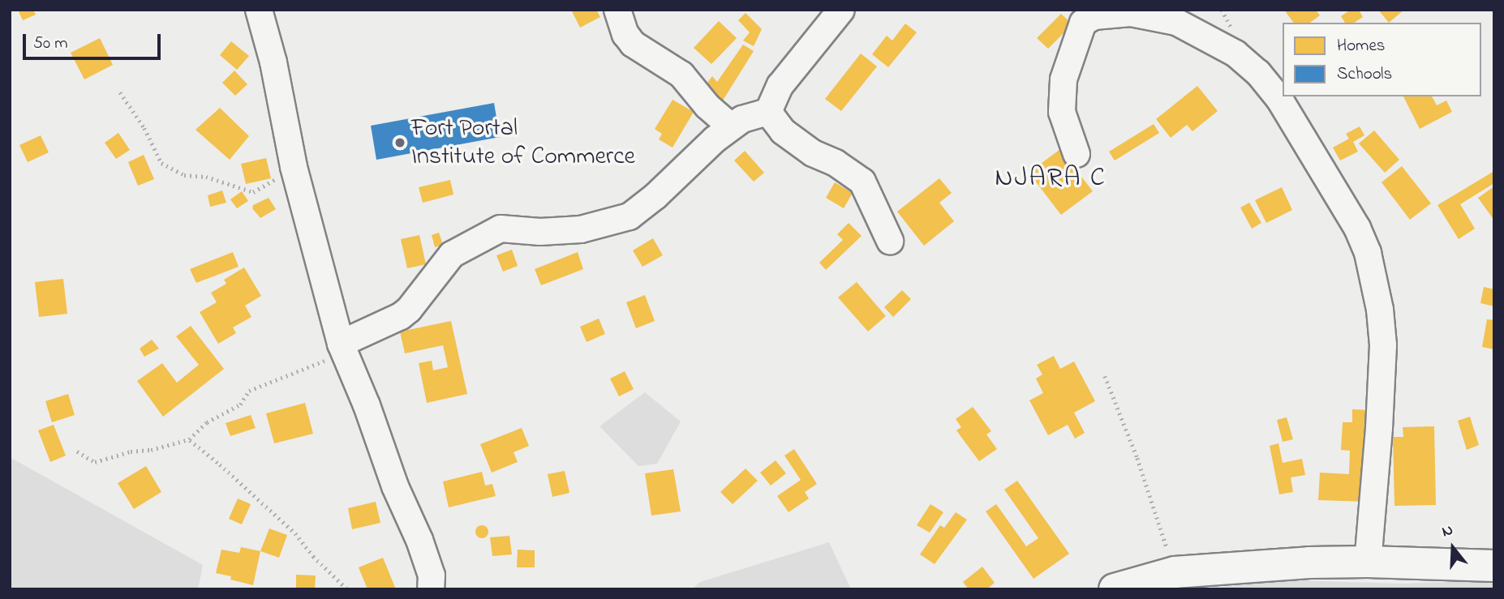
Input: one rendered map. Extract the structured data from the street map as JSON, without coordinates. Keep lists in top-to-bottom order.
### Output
{
  "districts": ["NJARA C"],
  "places": ["Fort Portal Institute of Commerce"],
  "legend": ["Homes", "Schools"],
  "scale_bar": "50 m",
  "north": "top"
}
